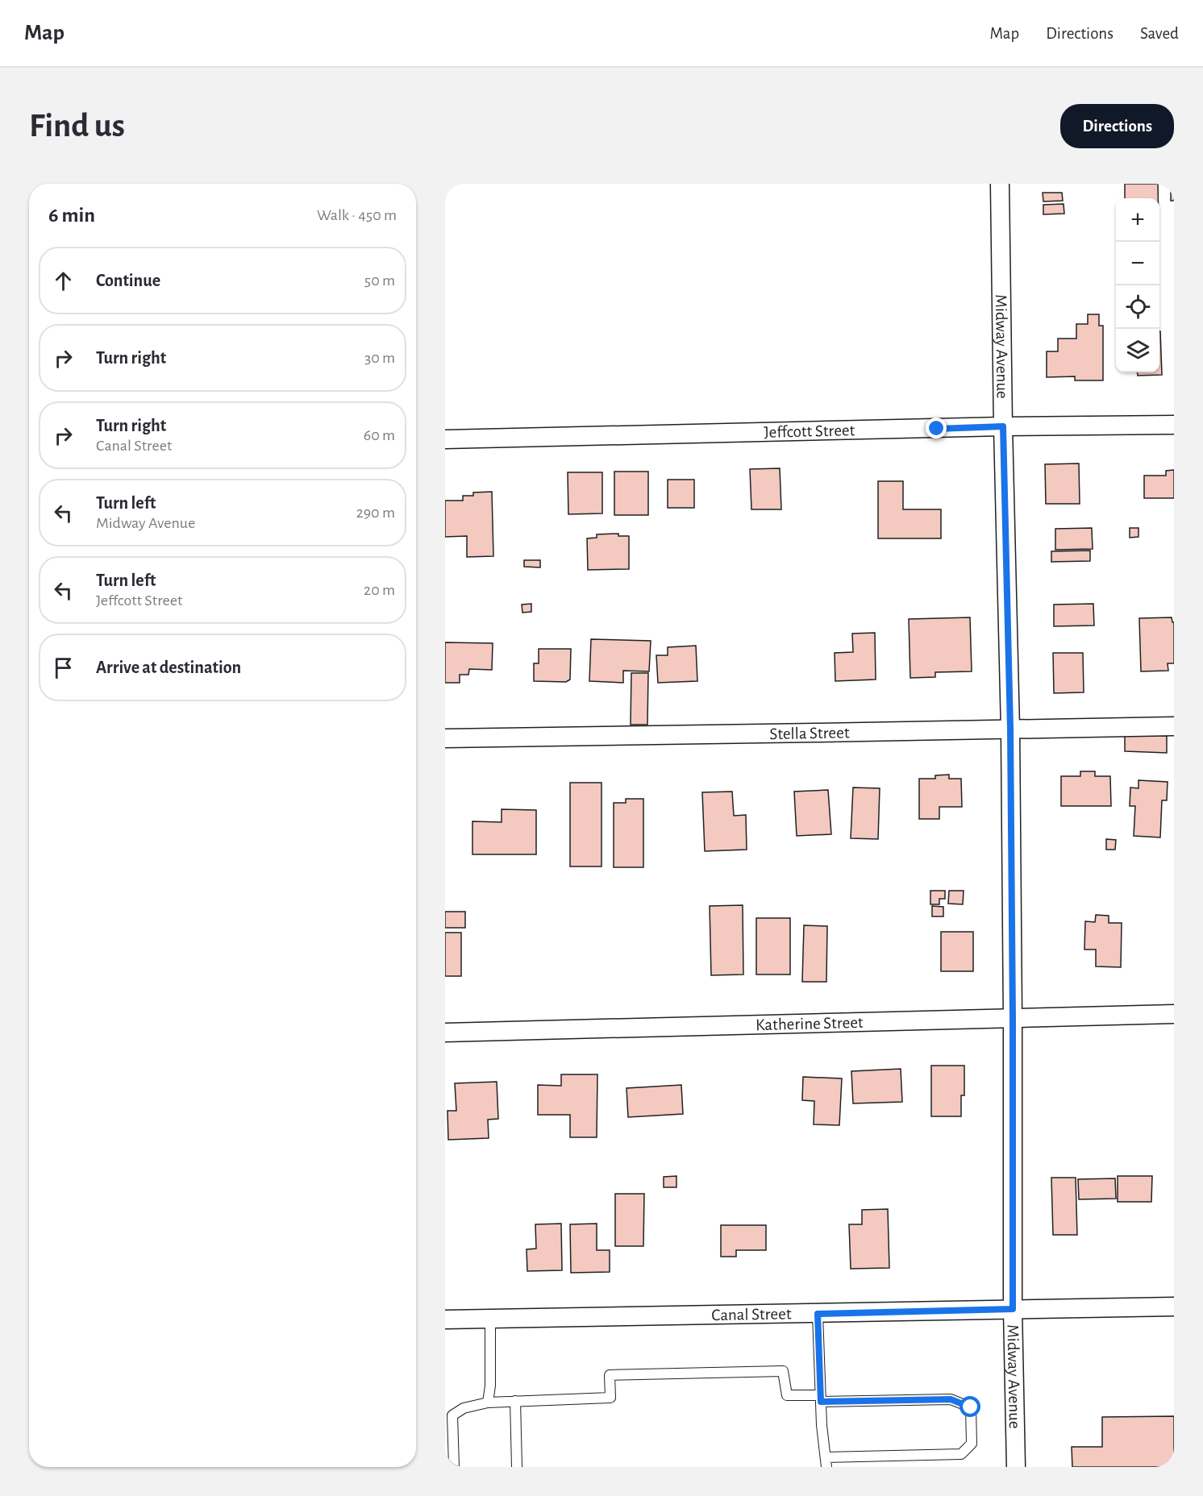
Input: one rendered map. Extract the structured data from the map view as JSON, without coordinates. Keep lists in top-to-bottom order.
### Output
{
  "streets": {
    "street": [
      "Midway Avenue",
      "Jeffcott Street",
      "Stella Street",
      "Katherine Street",
      "Canal Street"
    ]
  },
  "crossings": [
    ["Midway Avenue", "Jeffcott Street"],
    ["Midway Avenue", "Stella Street"],
    ["Midway Avenue", "Katherine Street"],
    ["Midway Avenue", "Canal Street"]
  ],
  "page": {
    "header": "Map",
    "nav": ["Map", "Directions", "Saved"],
    "buttons": "Directions",
    "title": "Find us",
    "heading": ["6 min", "Walk · 450 m"],
    "map_buttons": ["+", "−"],
    "list": [
      ["Continue", "50 m"],
      ["Turn right", "30 m"],
      ["Turn right", "Canal Street", "60 m"],
      ["Turn left", "Midway Avenue", "290 m"],
      ["Turn left", "Jeffcott Street", "20 m"],
      "Arrive at destination"
    ]
  }
}
